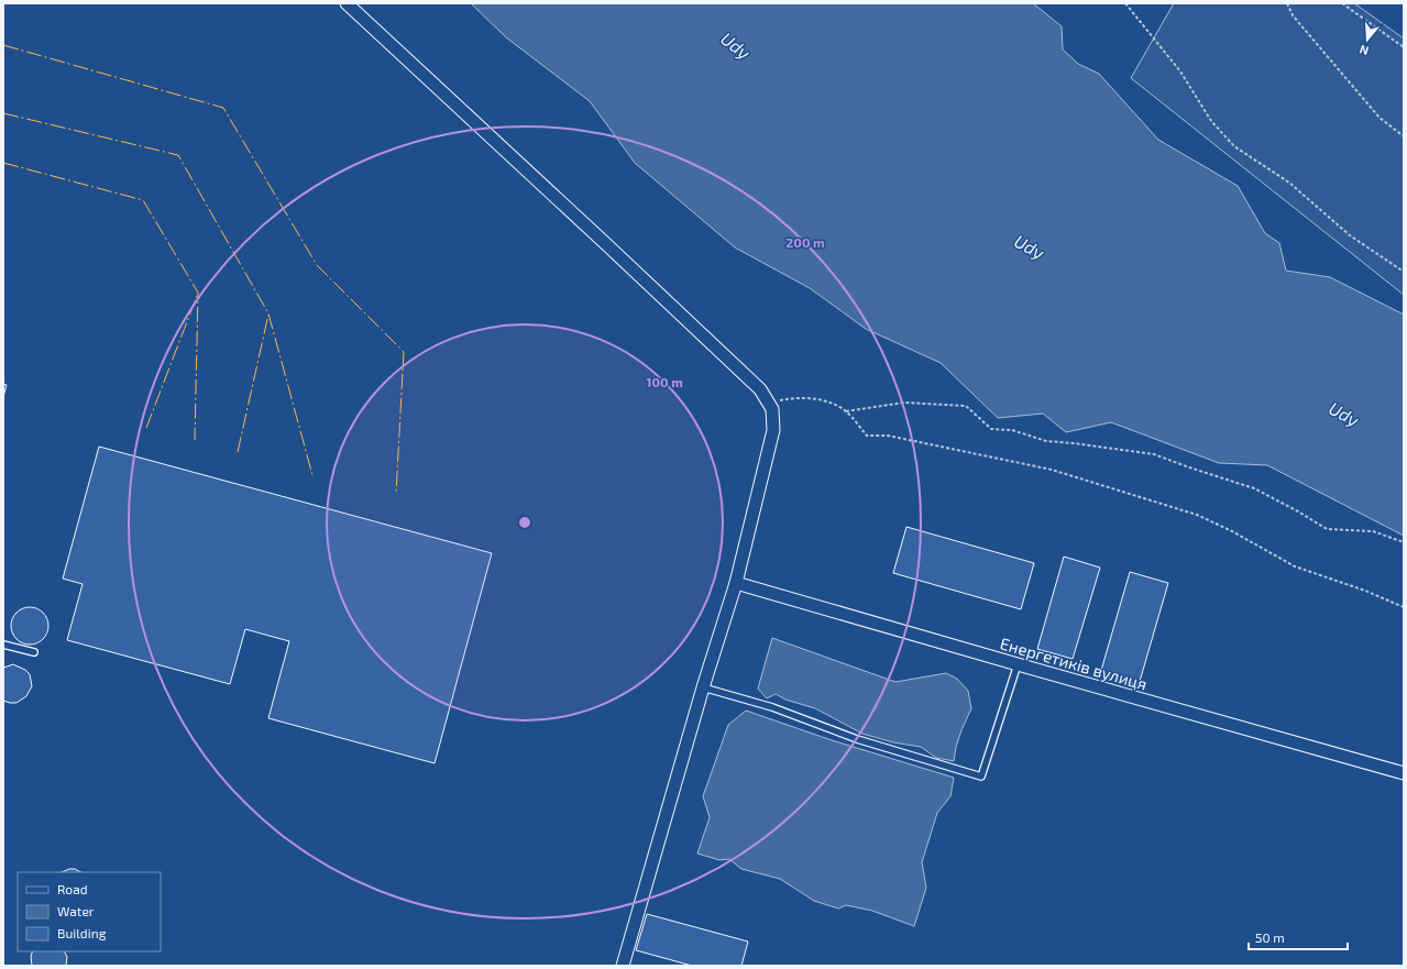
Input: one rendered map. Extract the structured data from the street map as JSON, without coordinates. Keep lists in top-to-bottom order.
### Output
{
  "streets": {
    "street": ["Енергетиків вулиця"]
  },
  "water": ["Udy"],
  "legend": ["Road", "Water", "Building"],
  "scale_bar": "50 m",
  "north": "bottom",
  "rings": ["200 m", "100 m"]
}
